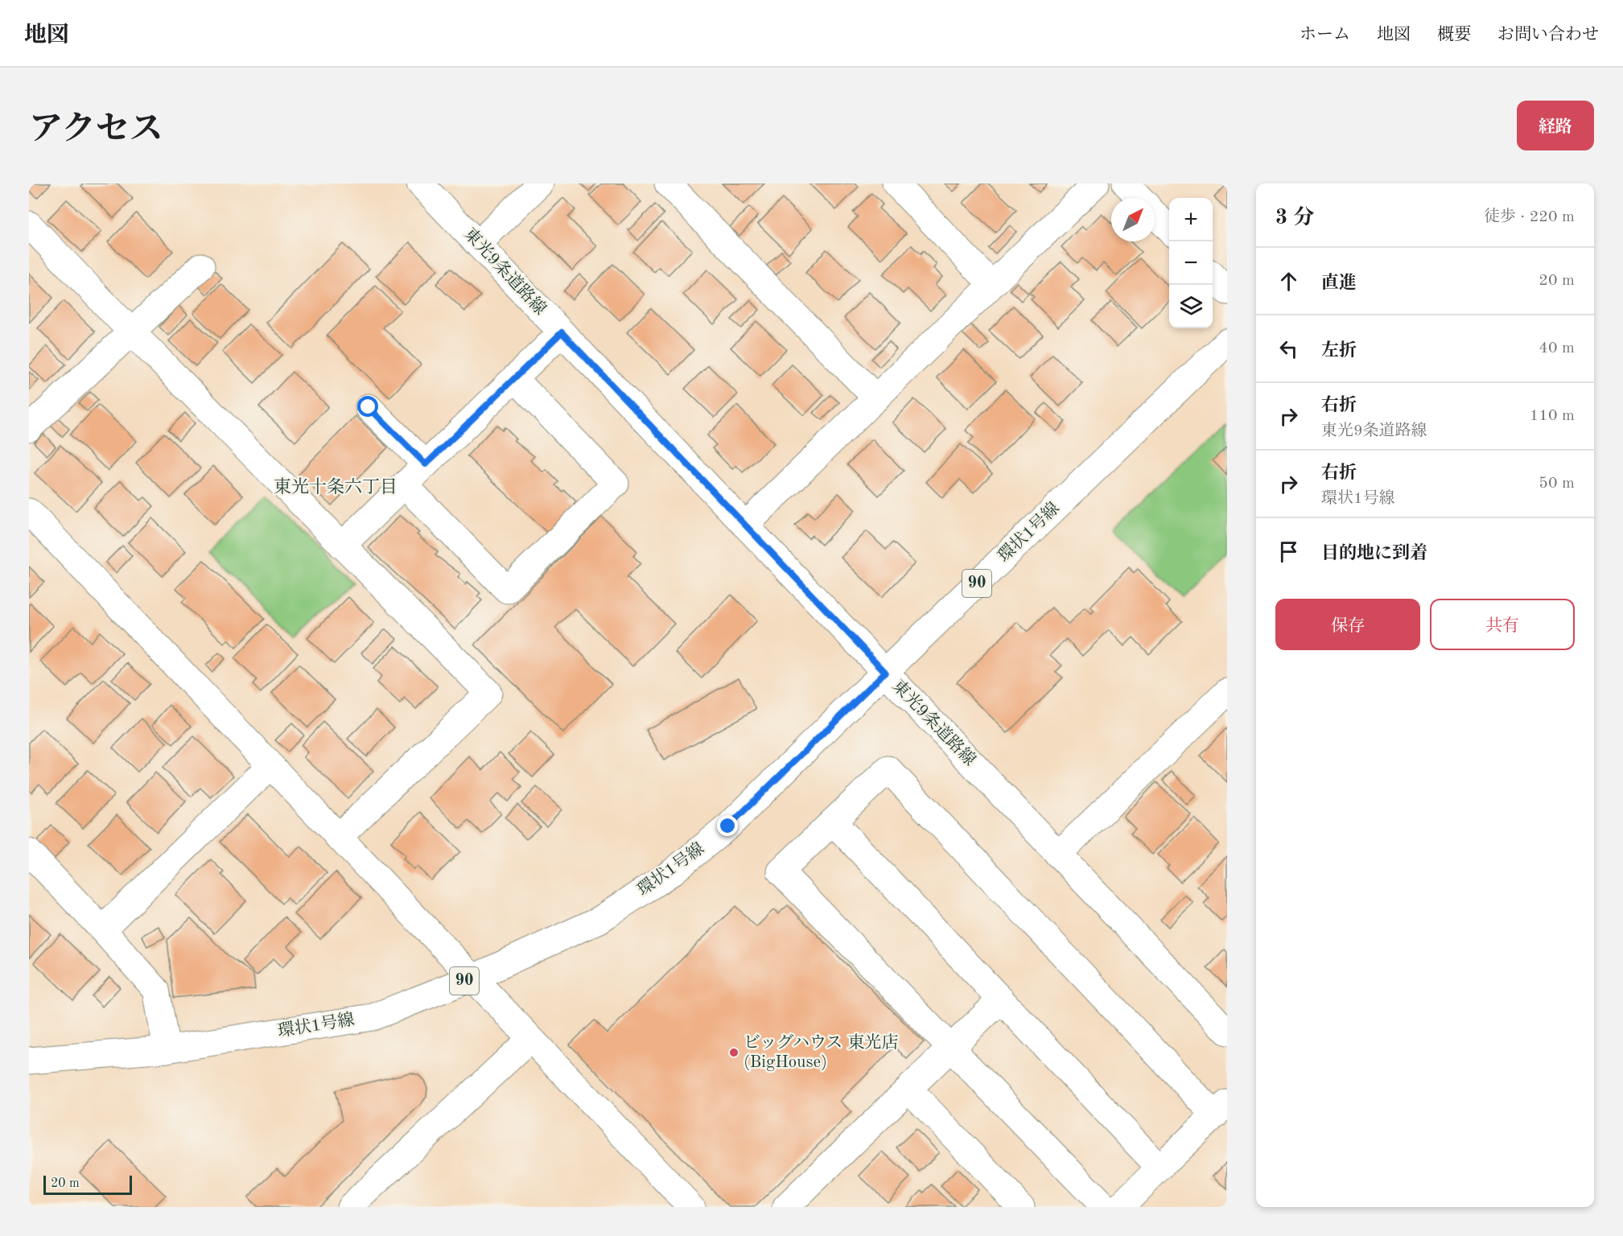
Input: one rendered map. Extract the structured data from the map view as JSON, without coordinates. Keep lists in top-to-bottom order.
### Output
{
  "streets": {
    "street": ["東光9条道路線", "環状1号線", "90"]
  },
  "crossings": [
    ["東光9条道路線", "環状1号線"]
  ],
  "districts": ["東光十条六丁目"],
  "places": ["ビッグハウス 東光店 (BigHouse)"],
  "scale_bar": "20 m",
  "north": "top right",
  "page": {
    "header": "地図",
    "nav": [
      "ホーム",
      "地図",
      "概要",
      "お問い合わせ"
    ],
    "title": "アクセス",
    "buttons": [
      "経路",
      ["保存", "共有"]
    ],
    "heading": ["3 分", "徒歩 · 220 m"],
    "map_buttons": ["+", "−"],
    "list": [
      ["直進", "20 m"],
      ["左折", "40 m"],
      ["右折", "東光9条道路線", "110 m"],
      ["右折", "環状1号線", "50 m"],
      "目的地に到着"
    ],
    "scale": "20 m"
  }
}
